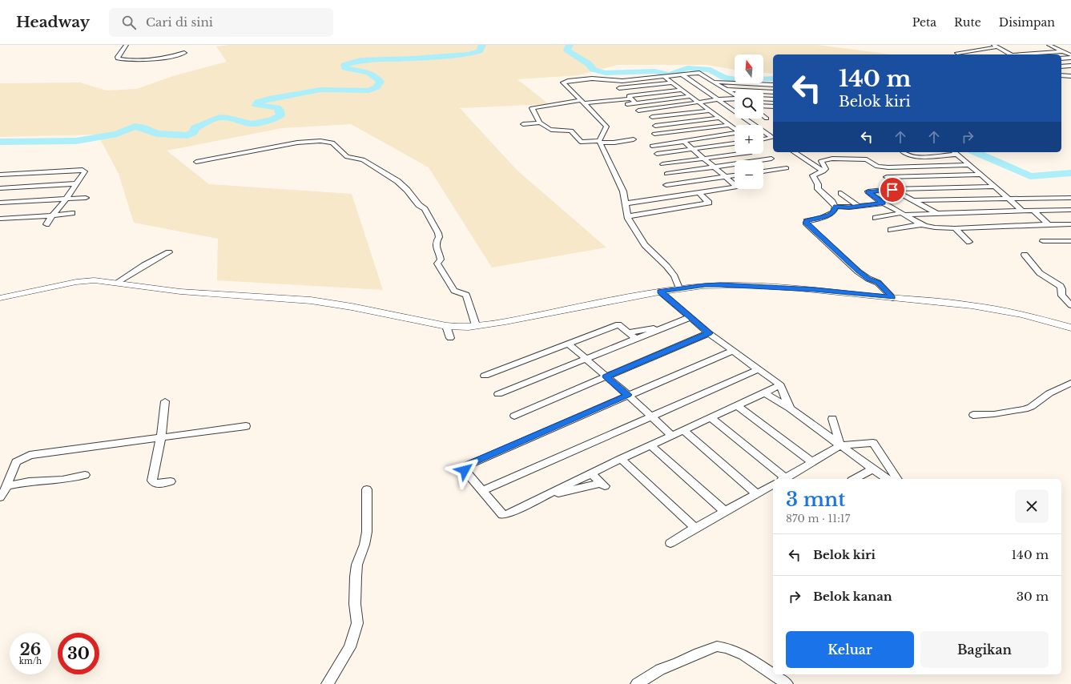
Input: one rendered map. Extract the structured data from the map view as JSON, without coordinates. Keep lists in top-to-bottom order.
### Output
{
  "north": "top",
  "page": {
    "header": "Headway",
    "search": "Cari di sini",
    "nav": ["Peta", "Rute", "Disimpan"],
    "map_buttons": ["+", "−"],
    "turn": ["140 m", "Belok kiri"],
    "heading": ["3 mnt", "870 m · 11:17"],
    "list": [
      {
        "name": "Belok kiri",
        "value": "140 m"
      },
      {
        "name": "Belok kanan",
        "value": "30 m"
      }
    ],
    "buttons": ["Keluar", "Bagikan"],
    "speed": "26 km/h",
    "limit": "30"
  }
}
